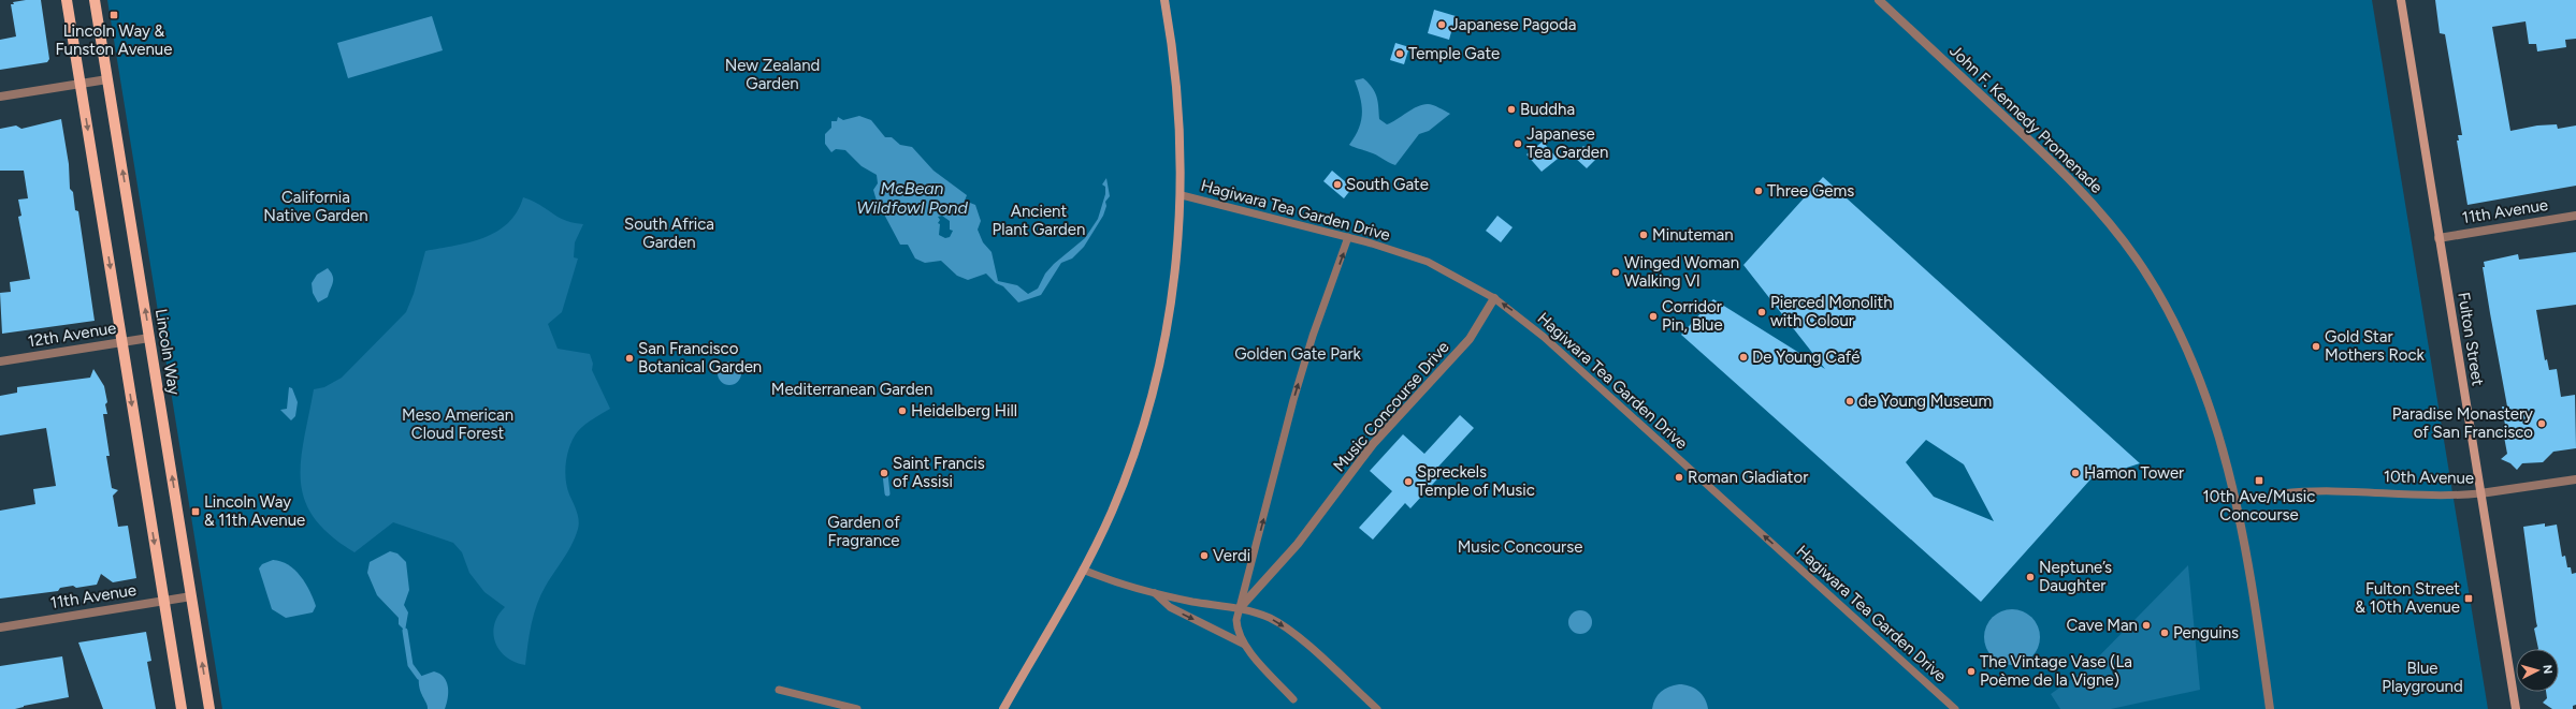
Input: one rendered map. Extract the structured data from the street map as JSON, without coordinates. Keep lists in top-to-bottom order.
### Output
{
  "streets": {
    "main road": ["Lincoln Way"],
    "street": [
      "John F. Kennedy Promenade",
      "11th Avenue",
      "12th Avenue",
      "Fulton Street",
      "Music Concourse Drive",
      "10th Avenue"
    ],
    "lane": ["Hagiwara Tea Garden Drive"]
  },
  "crossings": [
    ["Hagiwara Tea Garden Drive", "Music Concourse Drive"],
    ["11th Avenue", "Fulton Street"],
    ["11th Avenue", "Lincoln Way"],
    ["12th Avenue", "Lincoln Way"],
    ["Fulton Street", "10th Avenue"]
  ],
  "one_way": ["Hagiwara Tea Garden Drive"],
  "water": ["McBean Wildfowl Pond"],
  "parks": [
    "New Zealand Garden",
    "California Native Garden",
    "Ancient Plant Garden",
    "South Africa Garden",
    "Golden Gate Park",
    "Mediterranean Garden",
    "Meso American Cloud Forest",
    "Garden of Fragrance",
    "Music Concourse",
    "Blue Playground"
  ],
  "places": {
    "transit": [
      "Lincoln Way & Funston Avenue",
      "10th Ave/Music Concourse",
      "Lincoln Way & 11th Avenue",
      "Fulton Street & 10th Avenue"
    ],
    "other": [
      "Japanese Pagoda",
      "Temple Gate",
      "Buddha",
      "Japanese Tea Garden",
      "South Gate",
      "Three Gems",
      "Minuteman",
      "Winged Woman Walking VI",
      "Pierced Monolith with Colour",
      "Corridor Pin, Blue",
      "Gold Star Mothers Rock",
      "De Young Café",
      "San Francisco Botanical Garden",
      "de Young Museum",
      "Heidelberg Hill",
      "Paradise Monastery of San Francisco",
      "Saint Francis of Assisi",
      "Hamon Tower",
      "Roman Gladiator",
      "Spreckels Temple of Music",
      "Verdi",
      "Neptune’s Daughter",
      "Cave Man",
      "Penguins",
      "The Vintage Vase (La Poème de la Vigne)"
    ]
  },
  "north": "right"
}
